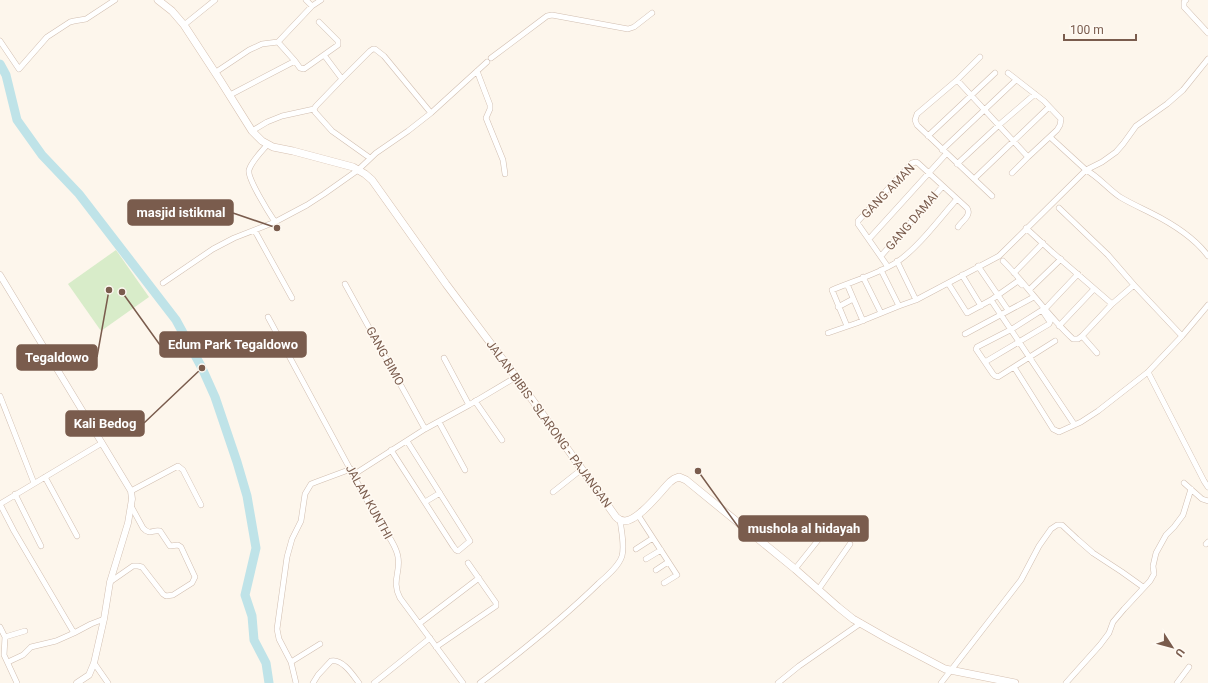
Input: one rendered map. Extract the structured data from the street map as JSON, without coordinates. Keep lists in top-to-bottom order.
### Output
{
  "streets": {
    "main road": ["JALAN BIBIS - SLARONG - PAJANGAN"],
    "street": [
      "GANG AMAN",
      "GANG DAMAI",
      "GANG BIMO",
      "JALAN KUNTHI"
    ]
  },
  "places": [
    "masjid istikmal",
    "Tegaldowo",
    "Edum Park Tegaldowo",
    "Kali Bedog",
    "mushola al hidayah"
  ],
  "scale_bar": "100 m",
  "north": "bottom right"
}
